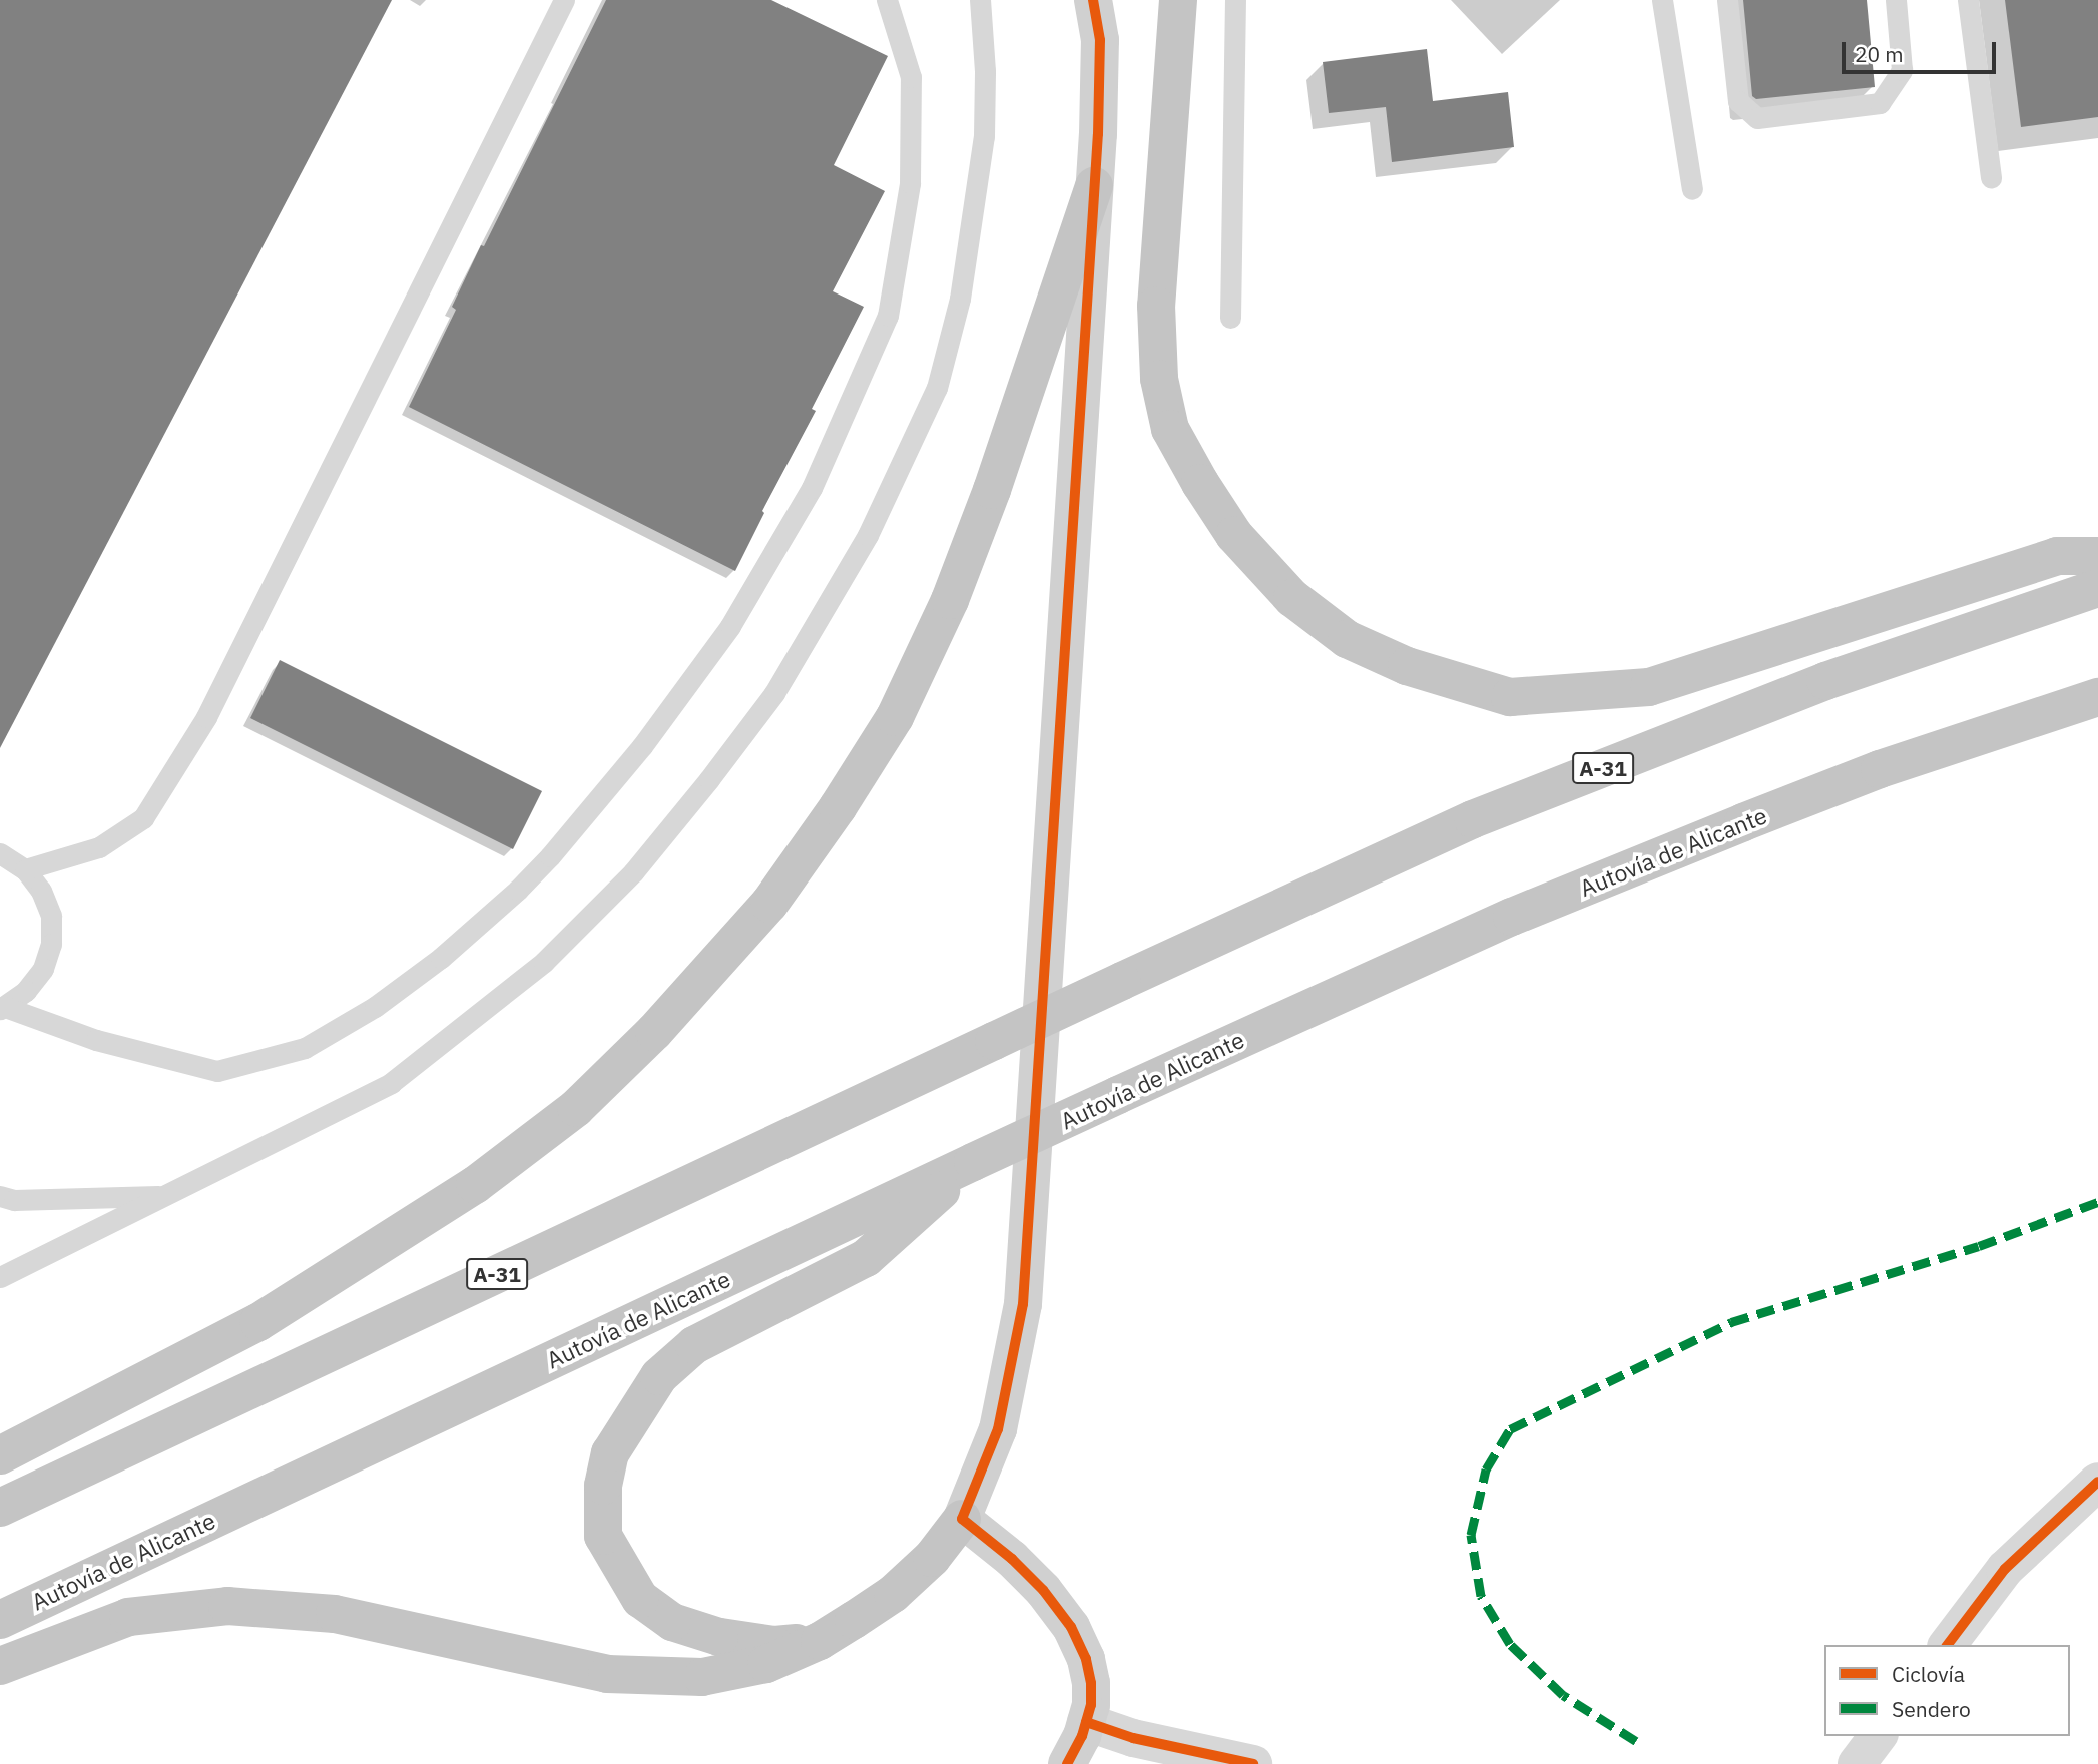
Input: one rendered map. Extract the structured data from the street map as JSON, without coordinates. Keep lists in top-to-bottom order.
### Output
{
  "streets": {
    "highway": ["A-31", "Autovía de Alicante"]
  },
  "legend": ["Ciclovía", "Sendero"],
  "scale_bar": "20 m"
}
